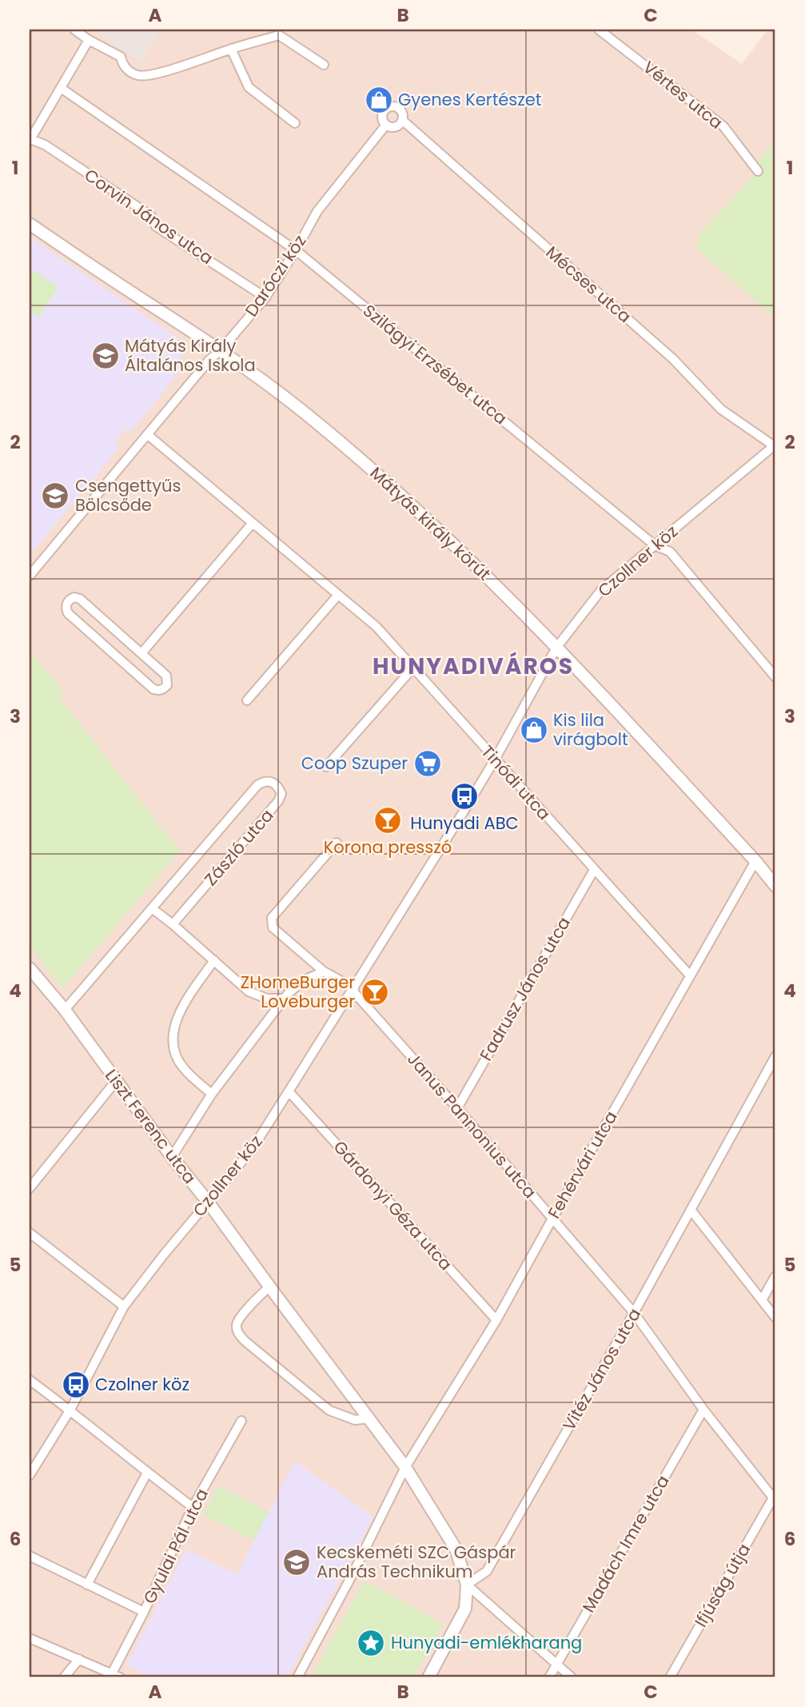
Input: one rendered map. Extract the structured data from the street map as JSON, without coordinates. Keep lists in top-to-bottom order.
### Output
{
  "streets": {
    "street": [
      "Vértes utca",
      "Corvin János utca",
      "Daróczi köz",
      "Mécses utca",
      "Szilágyi Erzsébet utca",
      "Mátyás király körút",
      "Czollner köz",
      "Tinódi utca",
      "Zászló utca",
      "Fadrusz János utca",
      "Janus Pannonius utca",
      "Liszt Ferenc utca",
      "Fehérvári utca",
      "Gárdonyi Géza utca",
      "Vitéz János utca",
      "Madách Imre utca",
      "Gyulai Pál utca",
      "Ifjúság útja"
    ]
  },
  "crossings": [
    ["Corvin János utca", "Daróczi köz"],
    ["Daróczi köz", "Mécses utca"],
    ["Daróczi köz", "Szilágyi Erzsébet utca"],
    ["Daróczi köz", "Mátyás király körút"],
    ["Daróczi köz", "Tinódi utca"],
    ["Mécses utca", "Czollner köz"],
    ["Szilágyi Erzsébet utca", "Czollner köz"],
    ["Mátyás király körút", "Czollner köz"],
    ["Mátyás király körút", "Fehérvári utca"],
    ["Czollner köz", "Tinódi utca"],
    ["Czollner köz", "Janus Pannonius utca"],
    ["Czollner köz", "Liszt Ferenc utca"],
    ["Czollner köz", "Gárdonyi Géza utca"],
    ["Tinódi utca", "Fadrusz János utca"],
    ["Tinódi utca", "Fehérvári utca"],
    ["Zászló utca", "Liszt Ferenc utca"],
    ["Fadrusz János utca", "Janus Pannonius utca"],
    ["Janus Pannonius utca", "Fehérvári utca"],
    ["Janus Pannonius utca", "Vitéz János utca"],
    ["Janus Pannonius utca", "Madách Imre utca"],
    ["Janus Pannonius utca", "Ifjúság útja"],
    ["Liszt Ferenc utca", "Fehérvári utca"],
    ["Liszt Ferenc utca", "Vitéz János utca"],
    ["Fehérvári utca", "Gárdonyi Géza utca"]
  ],
  "districts": ["HUNYADIVÁROS"],
  "places": {
    "shop": ["Gyenes Kertészet", "Kis lila virágbolt"],
    "school or university": ["Mátyás Király Általános Iskola", "Csengettyűs Bölcsőde", "Kecskeméti SZC Gáspár András Technikum"],
    "supermarket": ["Coop Szuper"],
    "bus stop": ["Hunyadi ABC", "Czolner köz"],
    "bar": ["Korona presszó", "ZHomeBurger Loveburger"],
    "place": ["Hunyadi-emlékharang"]
  },
  "grid": {
    "columns": ["A", "B", "C"],
    "rows": [
      "1",
      "2",
      "3",
      "4",
      "5",
      "6"
    ]
  }
}
